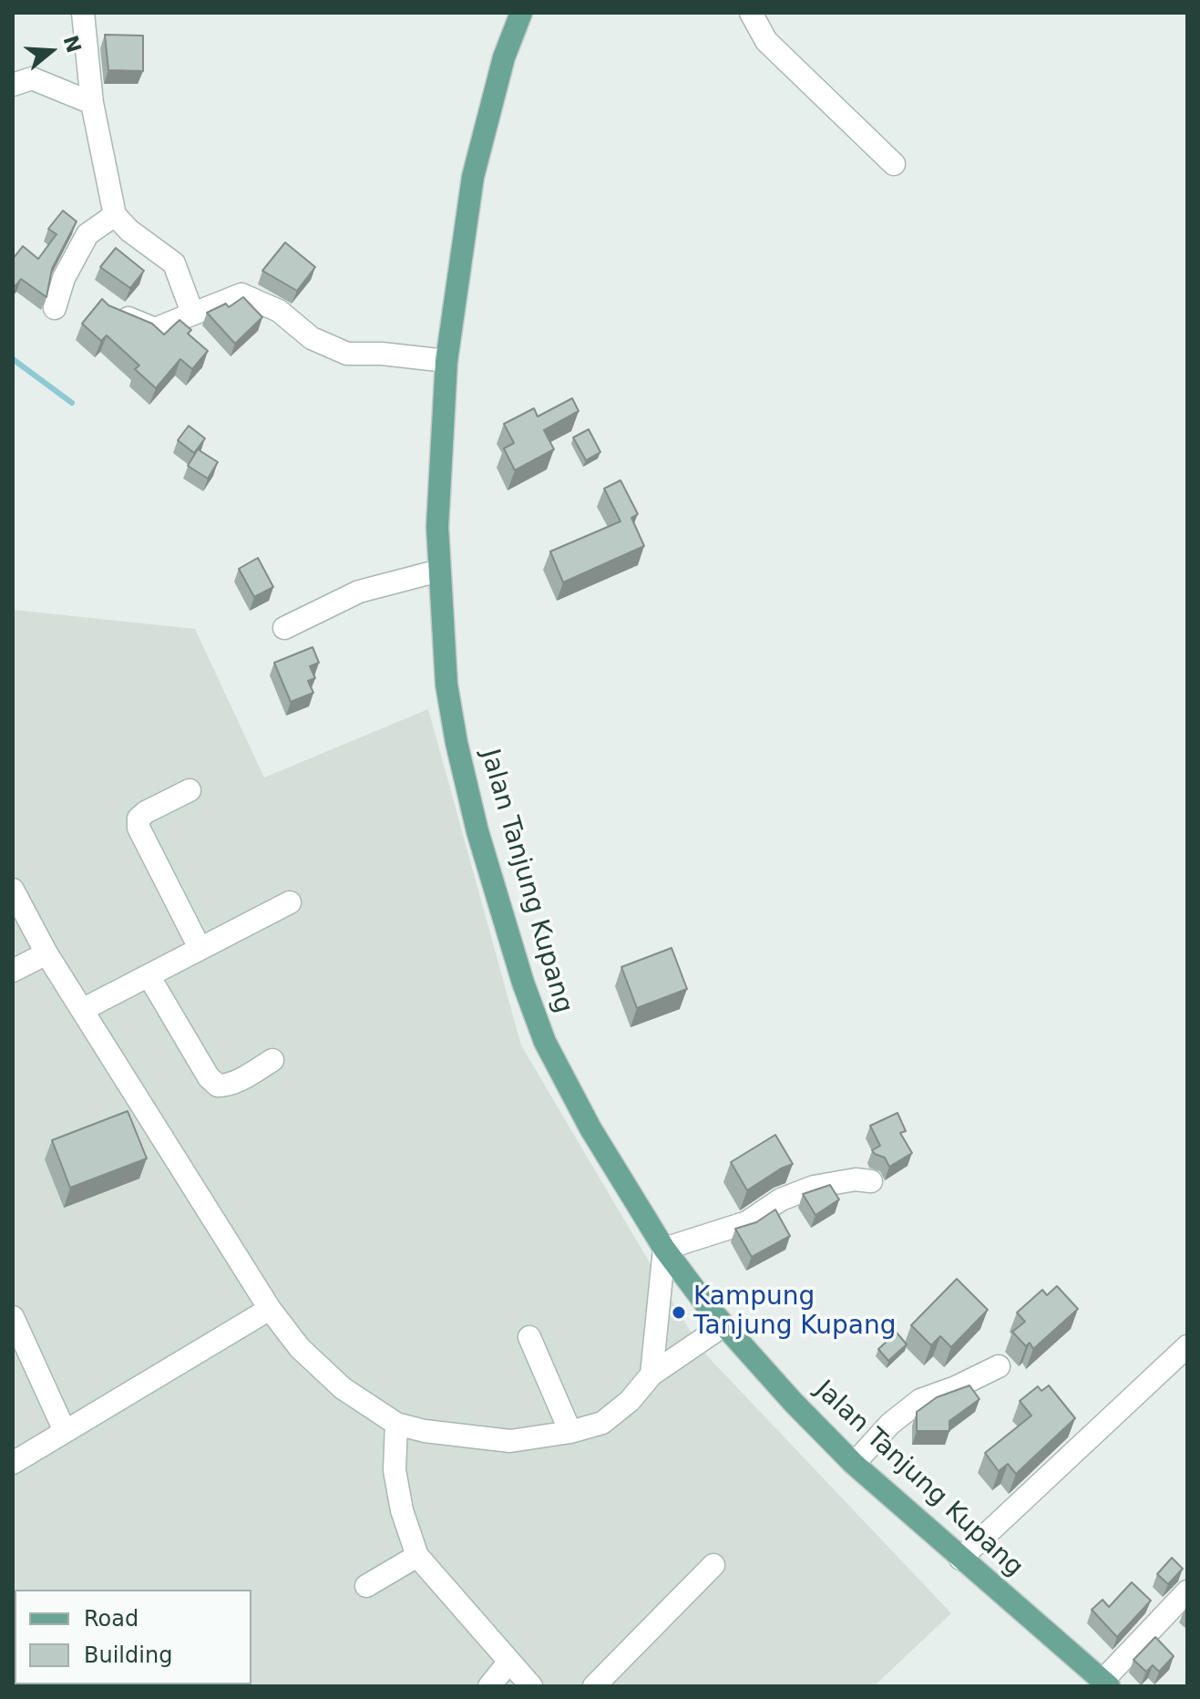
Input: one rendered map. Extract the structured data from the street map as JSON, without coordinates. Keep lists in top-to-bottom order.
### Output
{
  "streets": {
    "main road": ["Jalan Tanjung Kupang"]
  },
  "places": ["Kampung Tanjung Kupang"],
  "legend": ["Road", "Building"],
  "north": "right"
}
